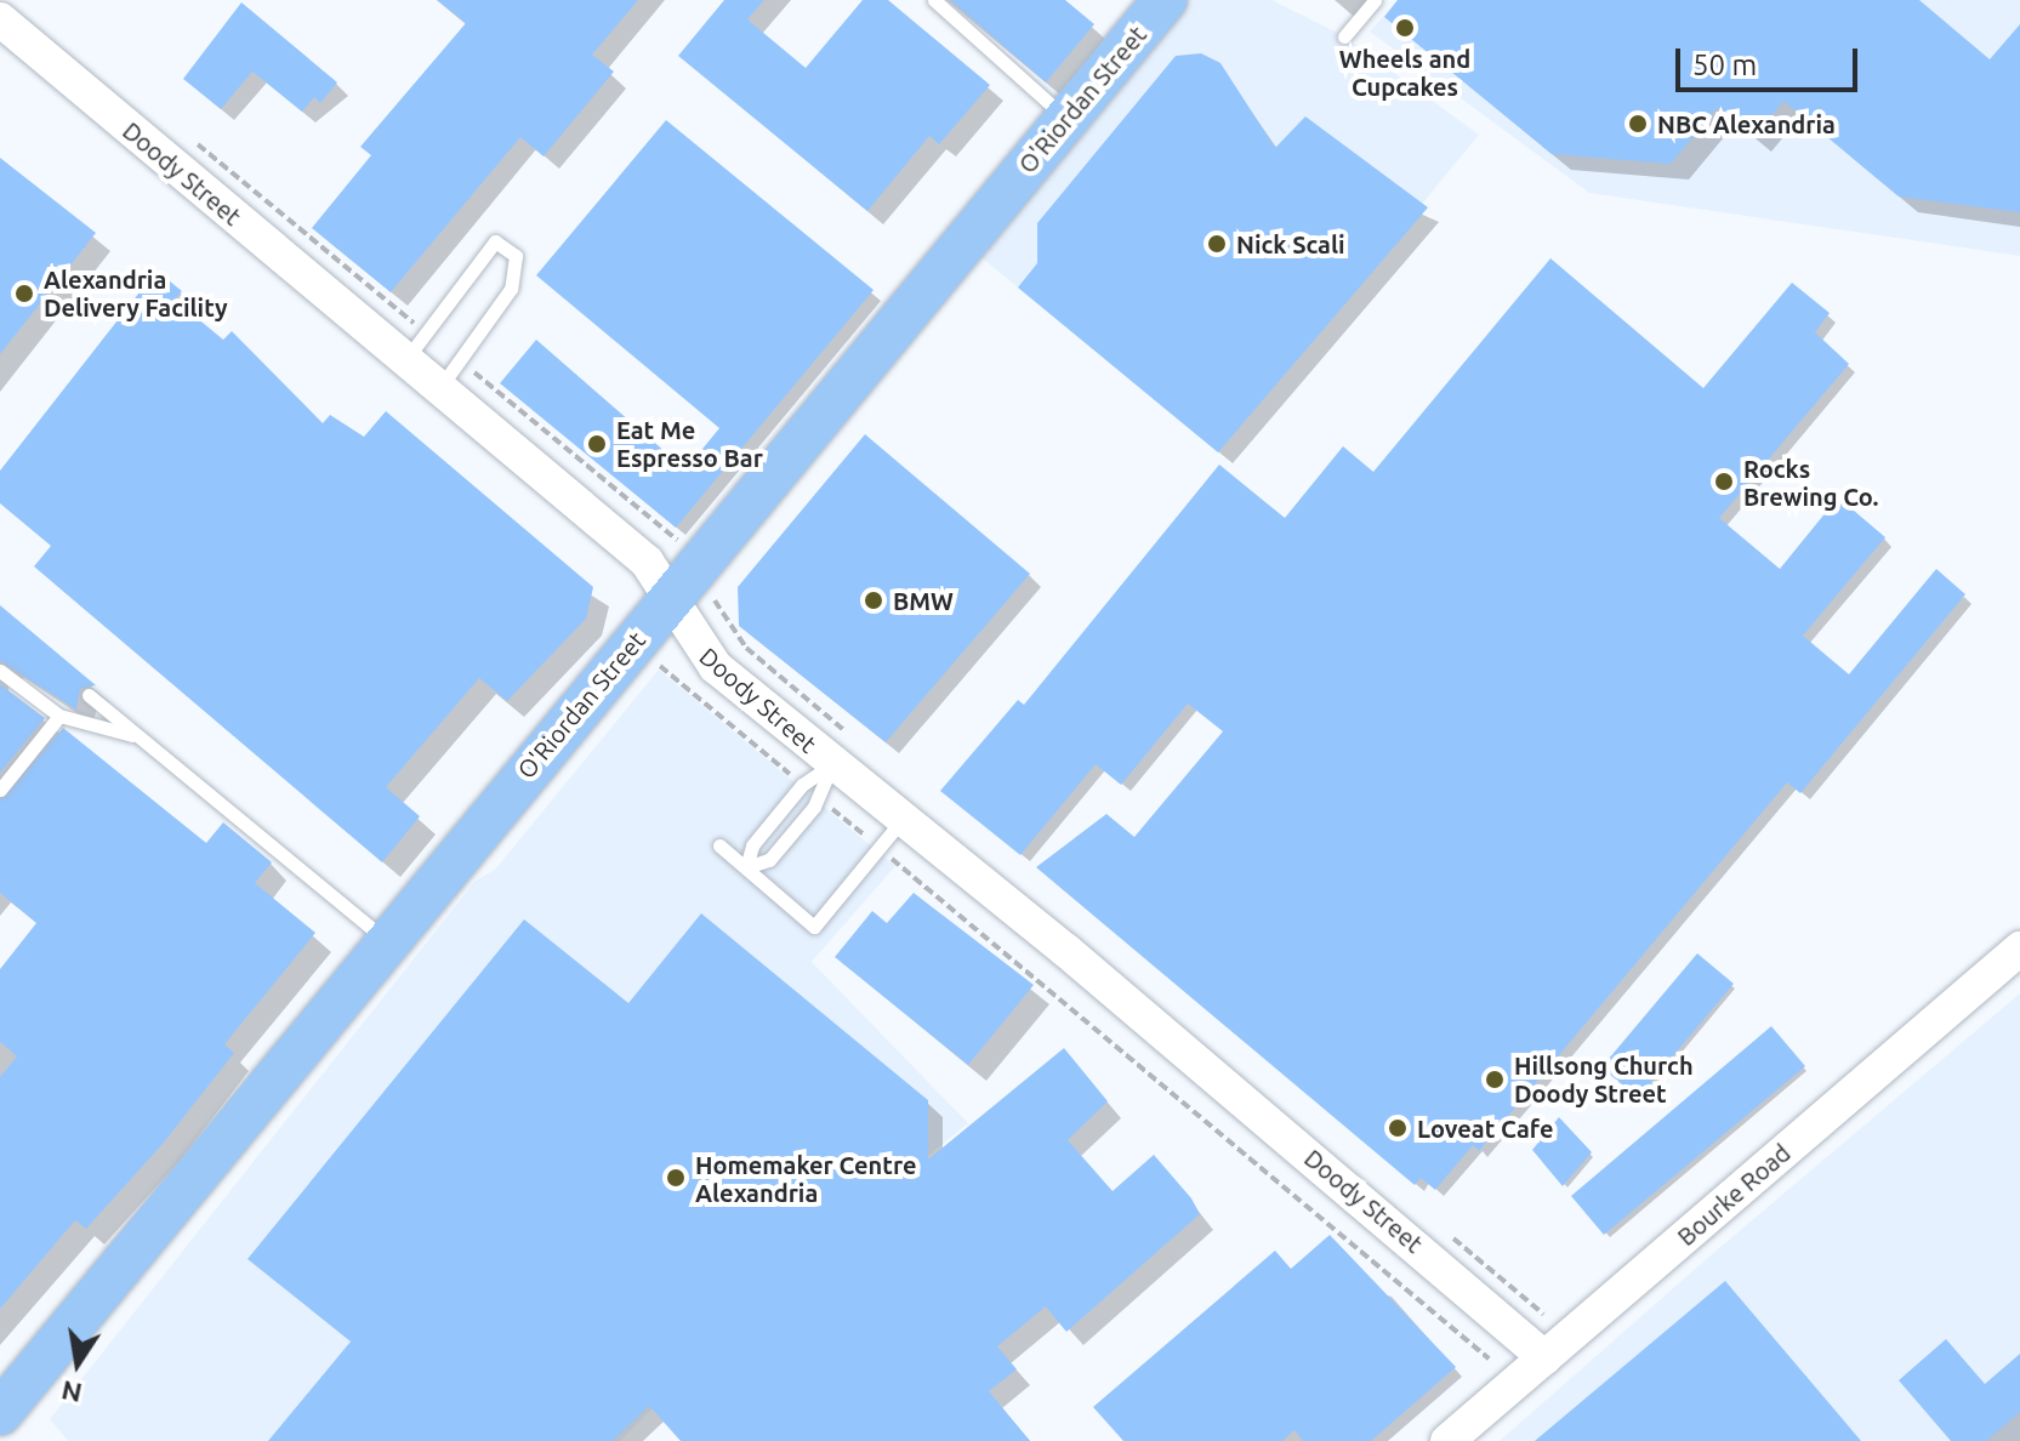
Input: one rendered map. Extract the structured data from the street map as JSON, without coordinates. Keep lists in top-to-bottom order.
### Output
{
  "streets": {
    "main road": ["O'Riordan Street"],
    "street": ["Doody Street", "Bourke Road"]
  },
  "crossings": [
    ["O'Riordan Street", "Doody Street"],
    ["Doody Street", "Bourke Road"]
  ],
  "places": [
    "Wheels and Cupcakes",
    "NBC Alexandria",
    "Nick Scali",
    "Alexandria Delivery Facility",
    "Eat Me Espresso Bar",
    "Rocks Brewing Co.",
    "BMW",
    "Hillsong Church Doody Street",
    "Loveat Cafe",
    "Homemaker Centre Alexandria"
  ],
  "scale_bar": "50 m",
  "north": "bottom"
}
